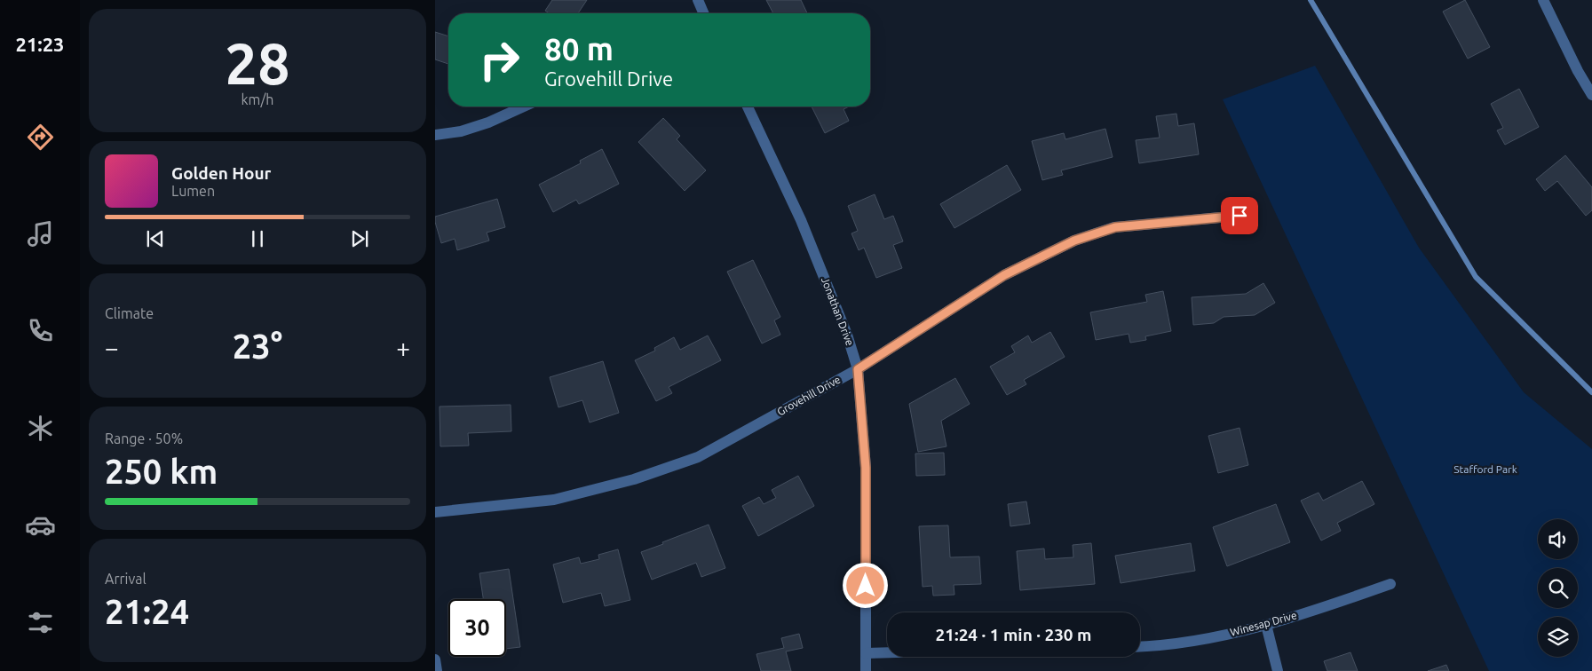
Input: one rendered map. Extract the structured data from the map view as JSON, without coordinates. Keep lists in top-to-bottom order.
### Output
{
  "streets": {
    "street": ["Jonathan Drive", "Grovehill Drive", "Winesap Drive"]
  },
  "crossings": [
    ["Jonathan Drive", "Grovehill Drive"]
  ],
  "parks": ["Stafford Park"],
  "page": {
    "tabs": "21:23",
    "tile": [
      ["28", "km/h"],
      "Climate",
      ["Range · 50%", "250 km"],
      ["Arrival", "21:24"]
    ],
    "turn": ["80 m", "Grovehill Drive"],
    "song": ["Golden Hour", "Lumen"],
    "heat": ["−", "23°", "+"],
    "limit": "30",
    "trip": "21:24 · 1 min · 230 m"
  }
}
